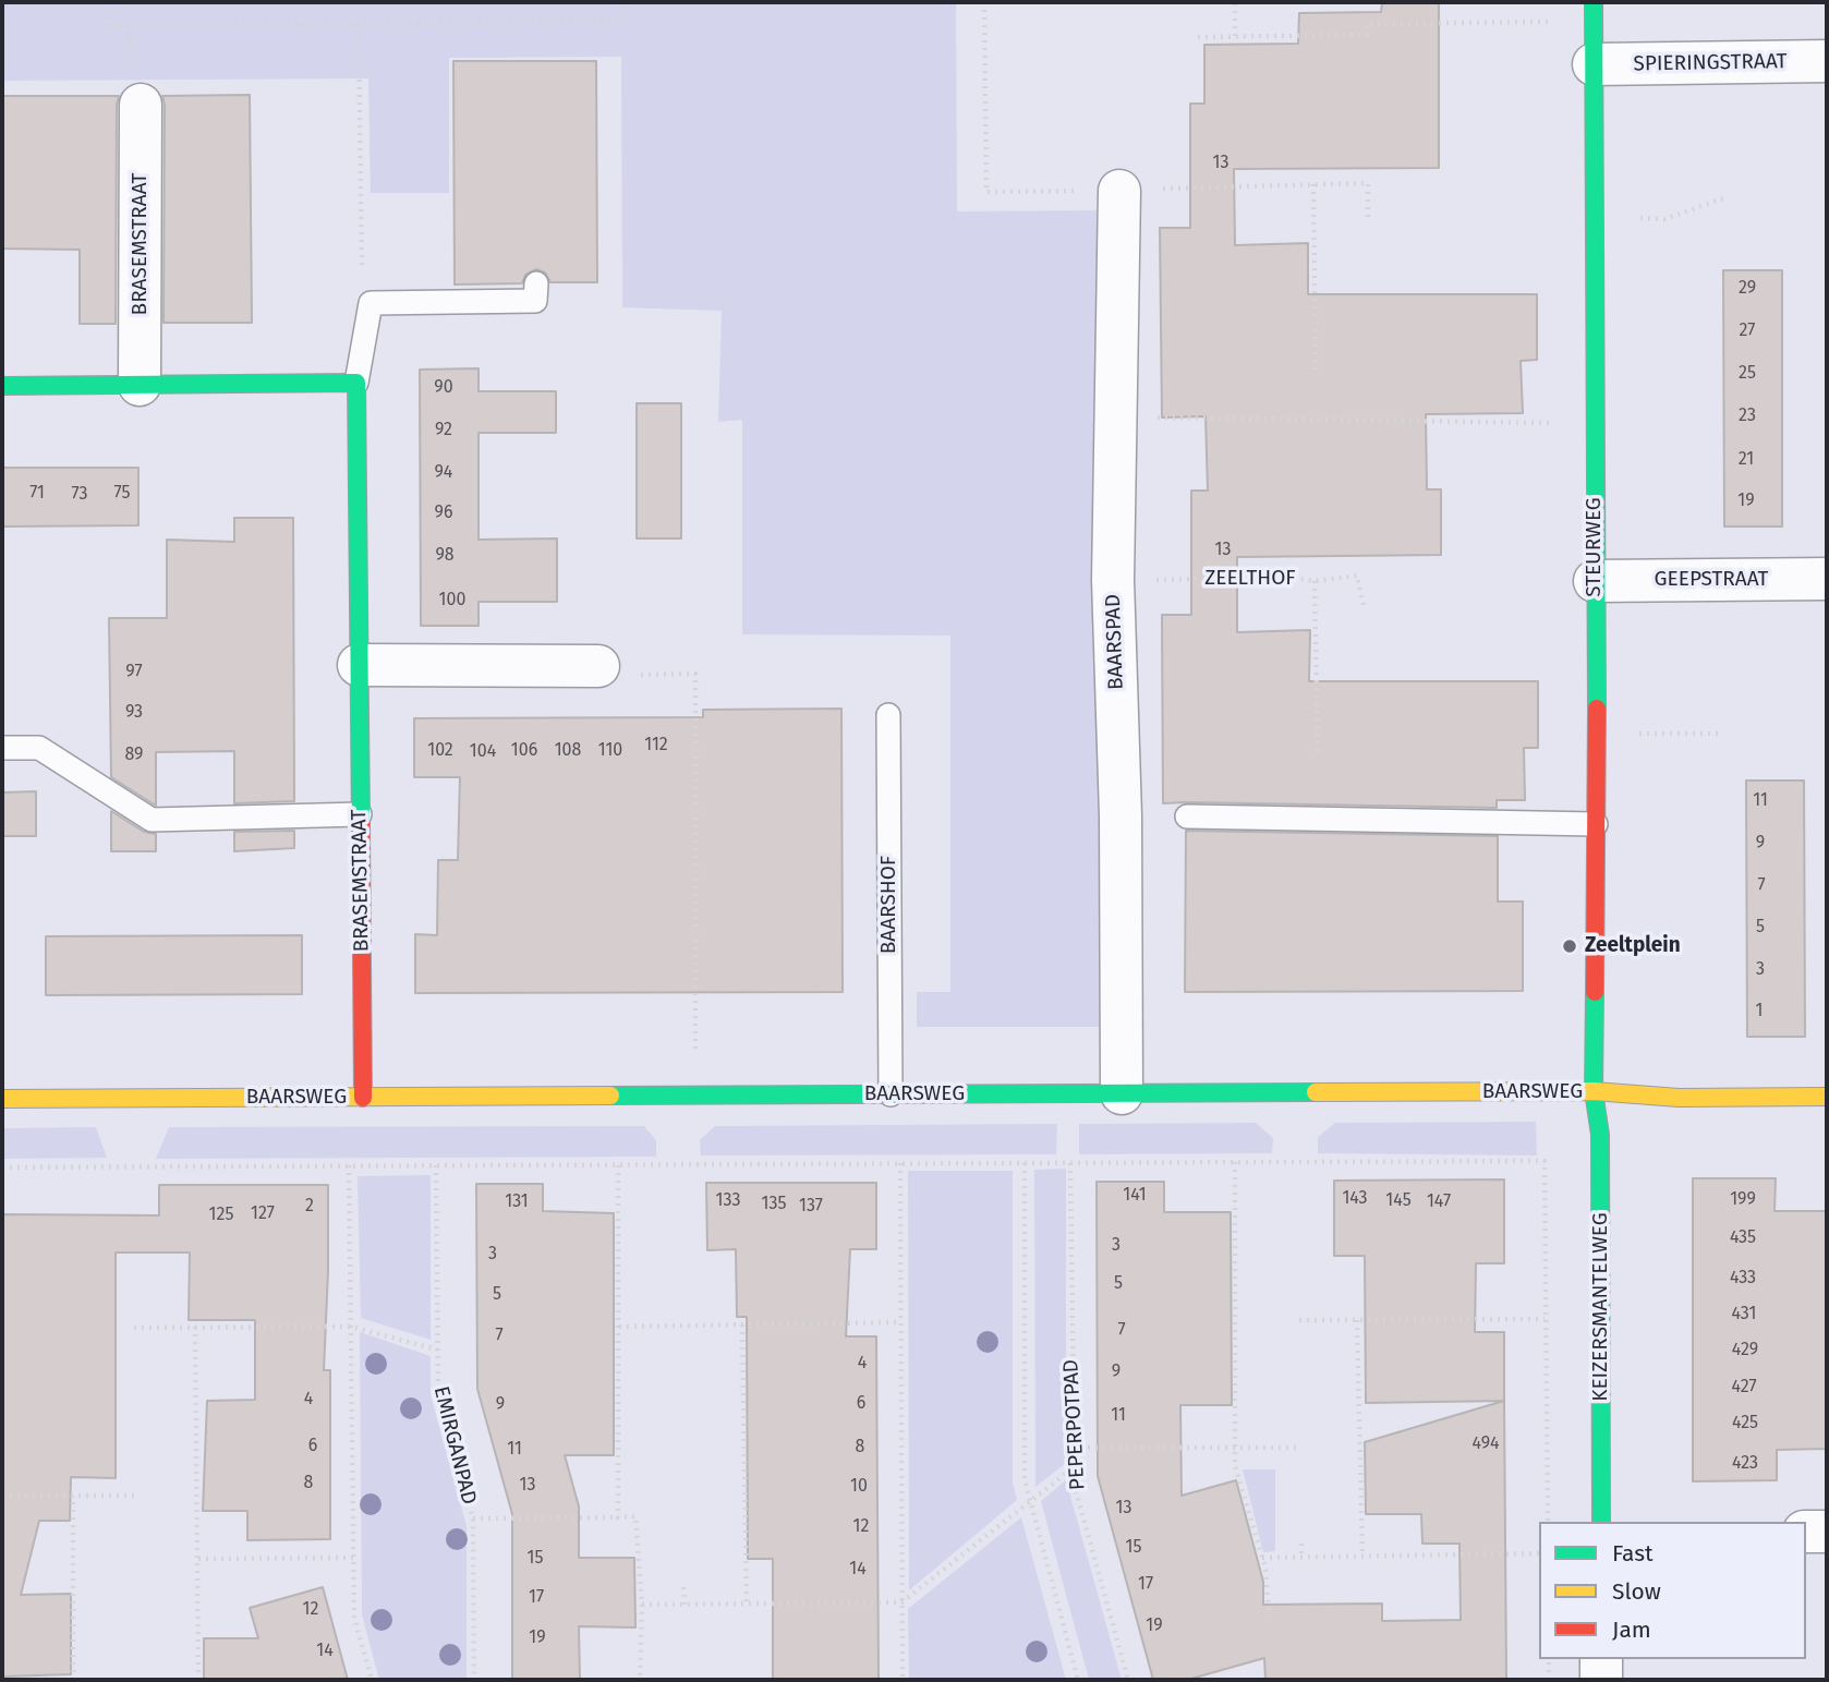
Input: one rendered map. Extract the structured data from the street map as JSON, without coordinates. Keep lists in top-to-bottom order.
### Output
{
  "streets": {
    "street": [
      "SPIERINGSTRAAT",
      "BRASEMSTRAAT",
      "STEURWEG",
      "GEEPSTRAAT",
      "BAARSPAD",
      "BAARSWEG",
      "KEIZERSMANTELWEG"
    ],
    "lane": ["BAARSHOF"],
    "path": ["ZEELTHOF", "PEPERPOTPAD", "EMIRGANPAD"]
  },
  "crossings": [
    ["SPIERINGSTRAAT", "STEURWEG"],
    ["BRASEMSTRAAT", "BAARSWEG"],
    ["STEURWEG", "GEEPSTRAAT"],
    ["STEURWEG", "BAARSWEG"],
    ["STEURWEG", "KEIZERSMANTELWEG"],
    ["ZEELTHOF", "BAARSPAD"],
    ["BAARSPAD", "BAARSWEG"],
    ["BAARSHOF", "BAARSWEG"],
    ["BAARSWEG", "KEIZERSMANTELWEG"]
  ],
  "places": ["Zeeltplein"],
  "house_numbers": [
    "13",
    "29",
    "27",
    "25",
    "90",
    "23",
    "92",
    "21",
    "94",
    "71",
    "75",
    "73",
    "19",
    "96",
    "13",
    "98",
    "100",
    "97",
    "93",
    "112",
    "102",
    "106",
    "108",
    "110",
    "104",
    "89",
    "11",
    "9",
    "7",
    "5",
    "3",
    "1",
    "141",
    "143",
    "199",
    "133",
    "145",
    "131",
    "147",
    "135",
    "2",
    "137",
    "127",
    "125",
    "435",
    "3",
    "3",
    "433",
    "5",
    "5",
    "431",
    "7",
    "7",
    "429",
    "4",
    "9",
    "427",
    "4",
    "6",
    "9",
    "11",
    "425",
    "494",
    "6",
    "8",
    "11",
    "423",
    "8",
    "13",
    "10",
    "13",
    "12",
    "15",
    "15",
    "14",
    "17",
    "17",
    "12",
    "19",
    "19",
    "14"
  ],
  "legend": ["Fast", "Slow", "Jam"]
}
